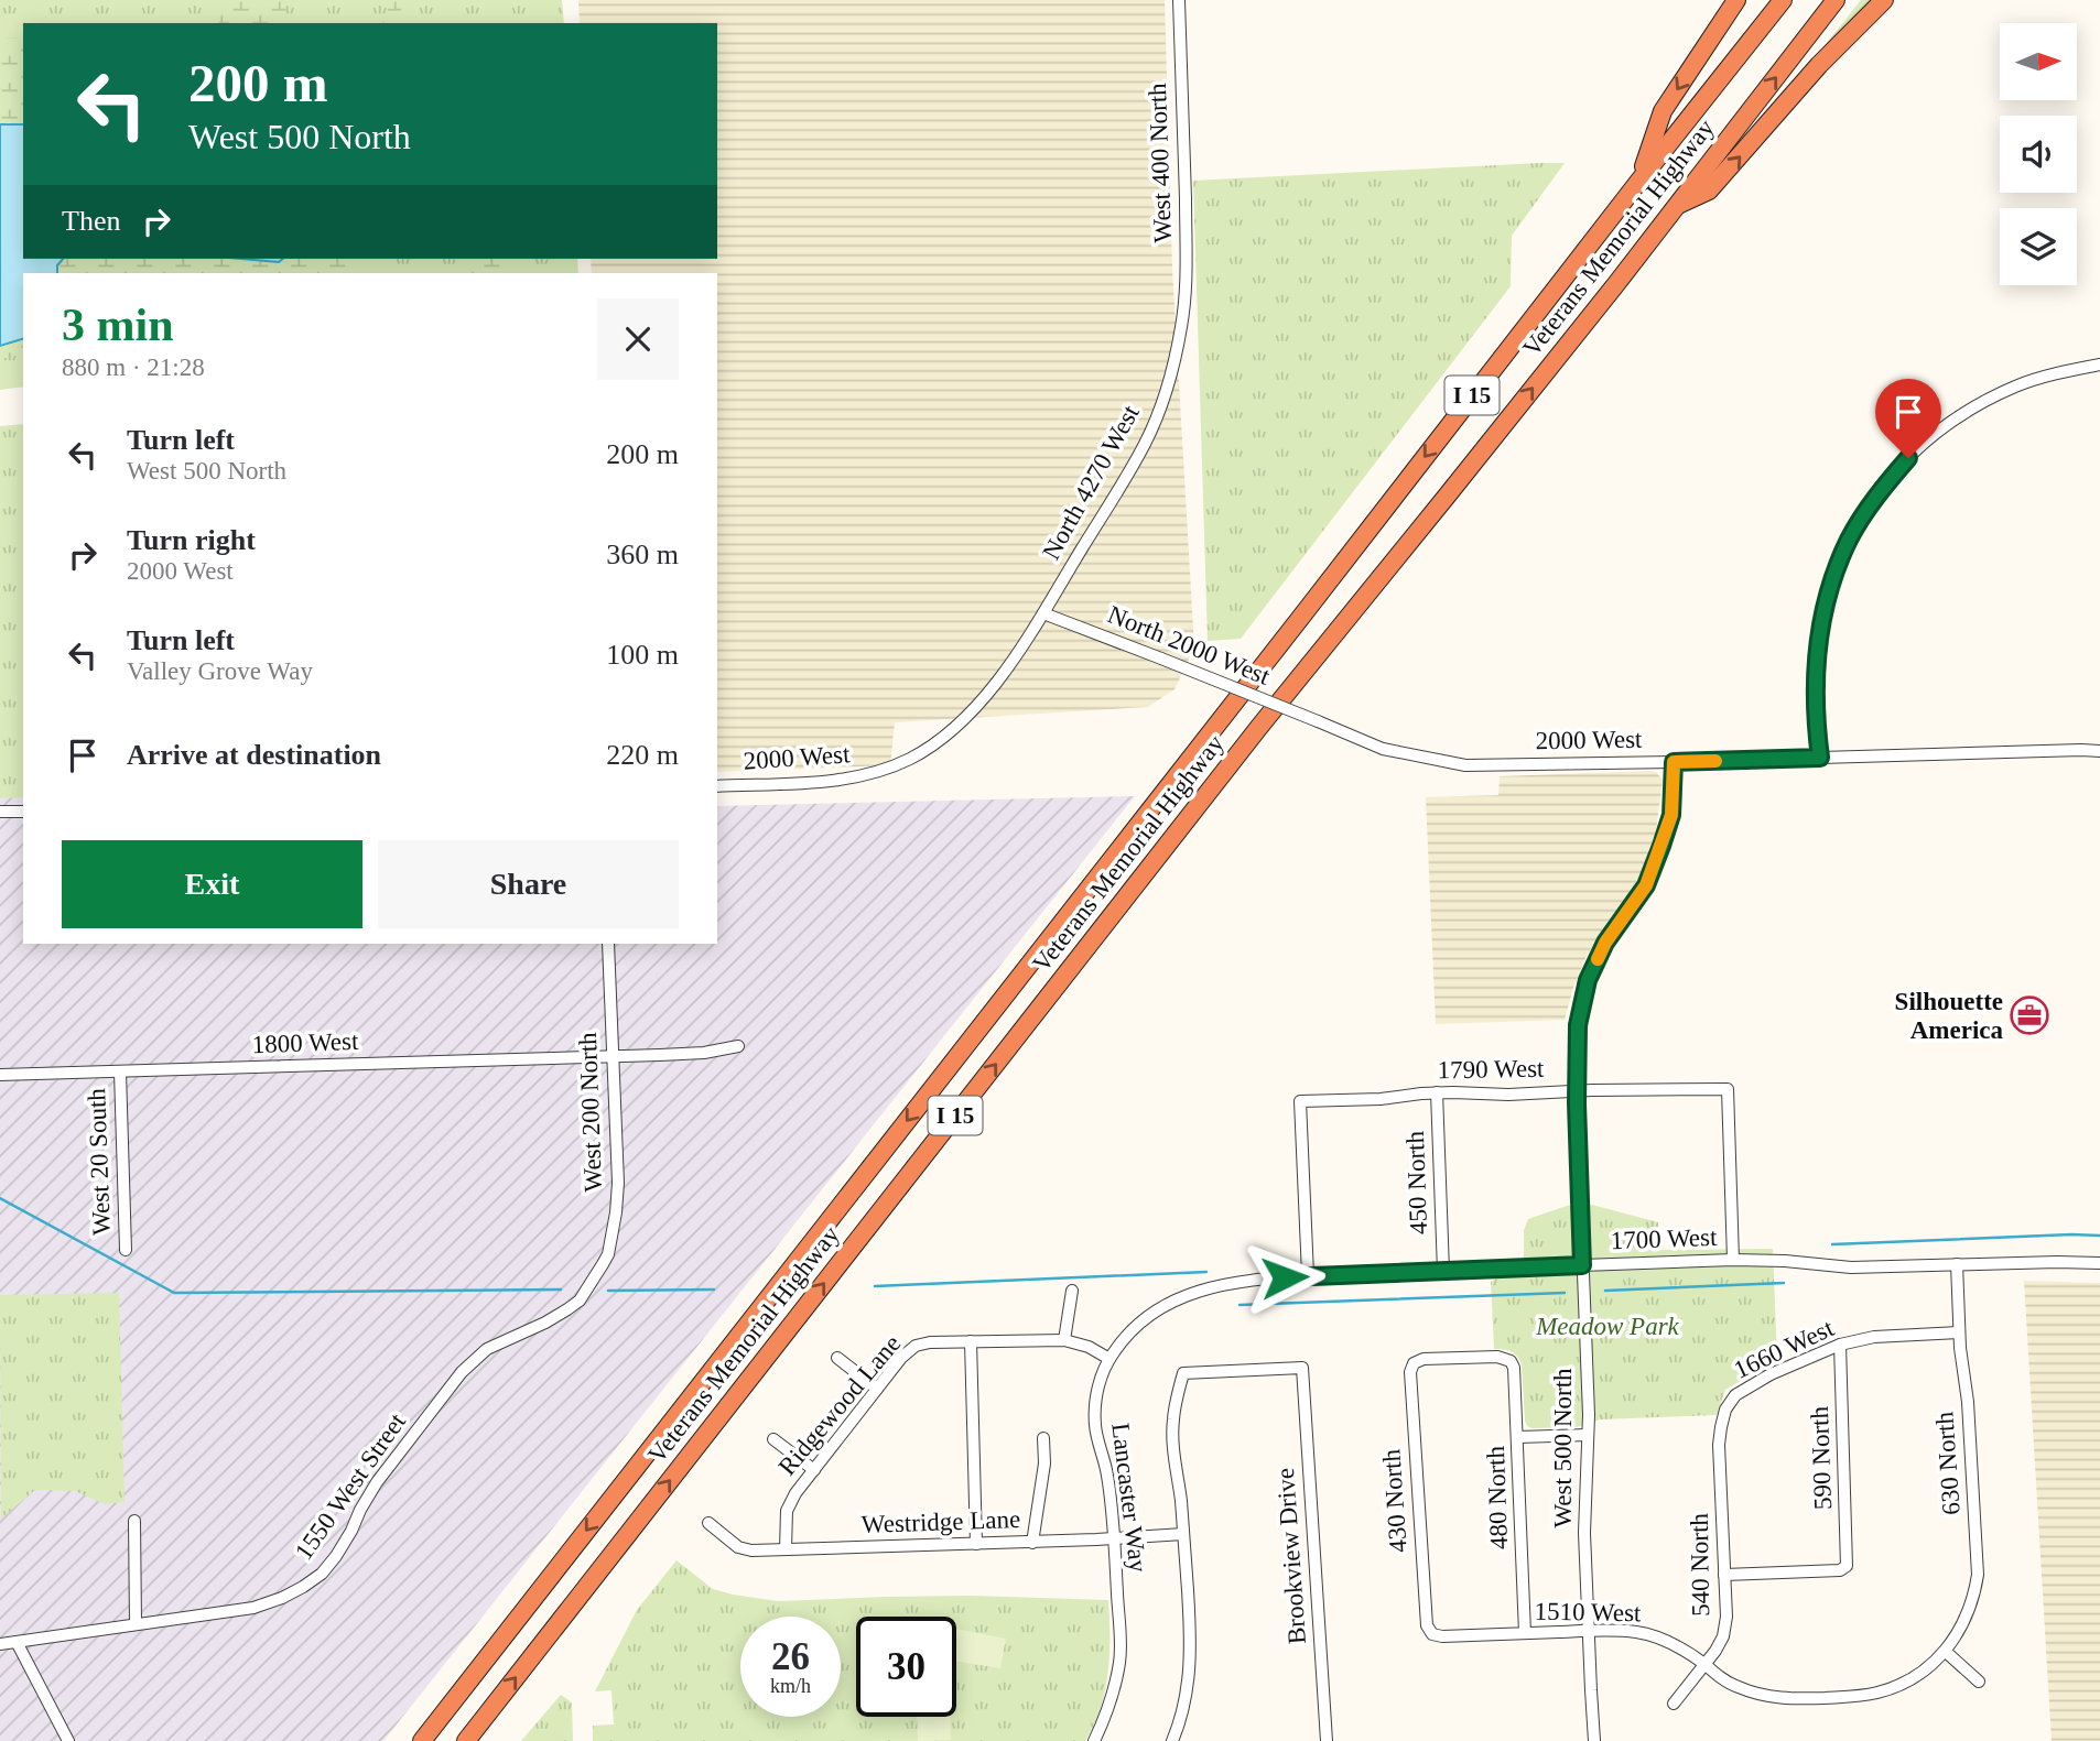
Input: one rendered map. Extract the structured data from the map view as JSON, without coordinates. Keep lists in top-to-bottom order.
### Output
{
  "streets": {
    "highway": ["Veterans Memorial Highway", "I 15"],
    "street": [
      "West 400 North",
      "North 4270 West",
      "North 2000 West",
      "2000 West",
      "1800 West",
      "1790 West",
      "West 200 North",
      "West 20 South",
      "450 North",
      "1700 West",
      "1660 West",
      "Ridgewood Lane",
      "West 500 North",
      "590 North",
      "630 North",
      "1550 West Street",
      "Lancaster Way",
      "480 North",
      "430 North",
      "Westridge Lane",
      "Brookview Drive",
      "540 North",
      "1510 West"
    ]
  },
  "crossings": [
    ["West 400 North", "North 4270 West"],
    ["North 4270 West", "North 2000 West"],
    ["North 4270 West", "2000 West"],
    ["North 2000 West", "2000 West"],
    ["2000 West", "West 500 North"],
    ["1800 West", "West 200 North"],
    ["1800 West", "West 20 South"],
    ["1790 West", "450 North"],
    ["1790 West", "1700 West"],
    ["1790 West", "West 500 North"],
    ["West 200 North", "1550 West Street"],
    ["450 North", "1700 West"],
    ["1700 West", "West 500 North"],
    ["1700 West", "630 North"],
    ["1700 West", "Lancaster Way"],
    ["1660 West", "590 North"],
    ["1660 West", "630 North"],
    ["1660 West", "540 North"],
    ["Ridgewood Lane", "Lancaster Way"],
    ["Ridgewood Lane", "Westridge Lane"],
    ["West 500 North", "1510 West"],
    ["590 North", "540 North"],
    ["630 North", "1510 West"],
    ["Lancaster Way", "Westridge Lane"],
    ["480 North", "430 North"],
    ["480 North", "1510 West"],
    ["430 North", "1510 West"],
    ["Westridge Lane", "Brookview Drive"],
    ["540 North", "1510 West"]
  ],
  "parks": ["Meadow Park"],
  "places": {
    "office": ["Silhouette America"]
  },
  "north": "right",
  "page": {
    "turn": ["200 m", "West 500 North"],
    "then": "Then",
    "heading": ["3 min", "880 m · 21:28"],
    "list": [
      {
        "name": "Turn left",
        "note": "West 500 North",
        "value": "200 m"
      },
      {
        "name": "Turn right",
        "note": "2000 West",
        "value": "360 m"
      },
      {
        "name": "Turn left",
        "note": "Valley Grove Way",
        "value": "100 m"
      },
      {
        "name": "Arrive at destination",
        "value": "220 m"
      }
    ],
    "buttons": ["Exit", "Share"],
    "speed": "26 km/h",
    "limit": "30"
  }
}
